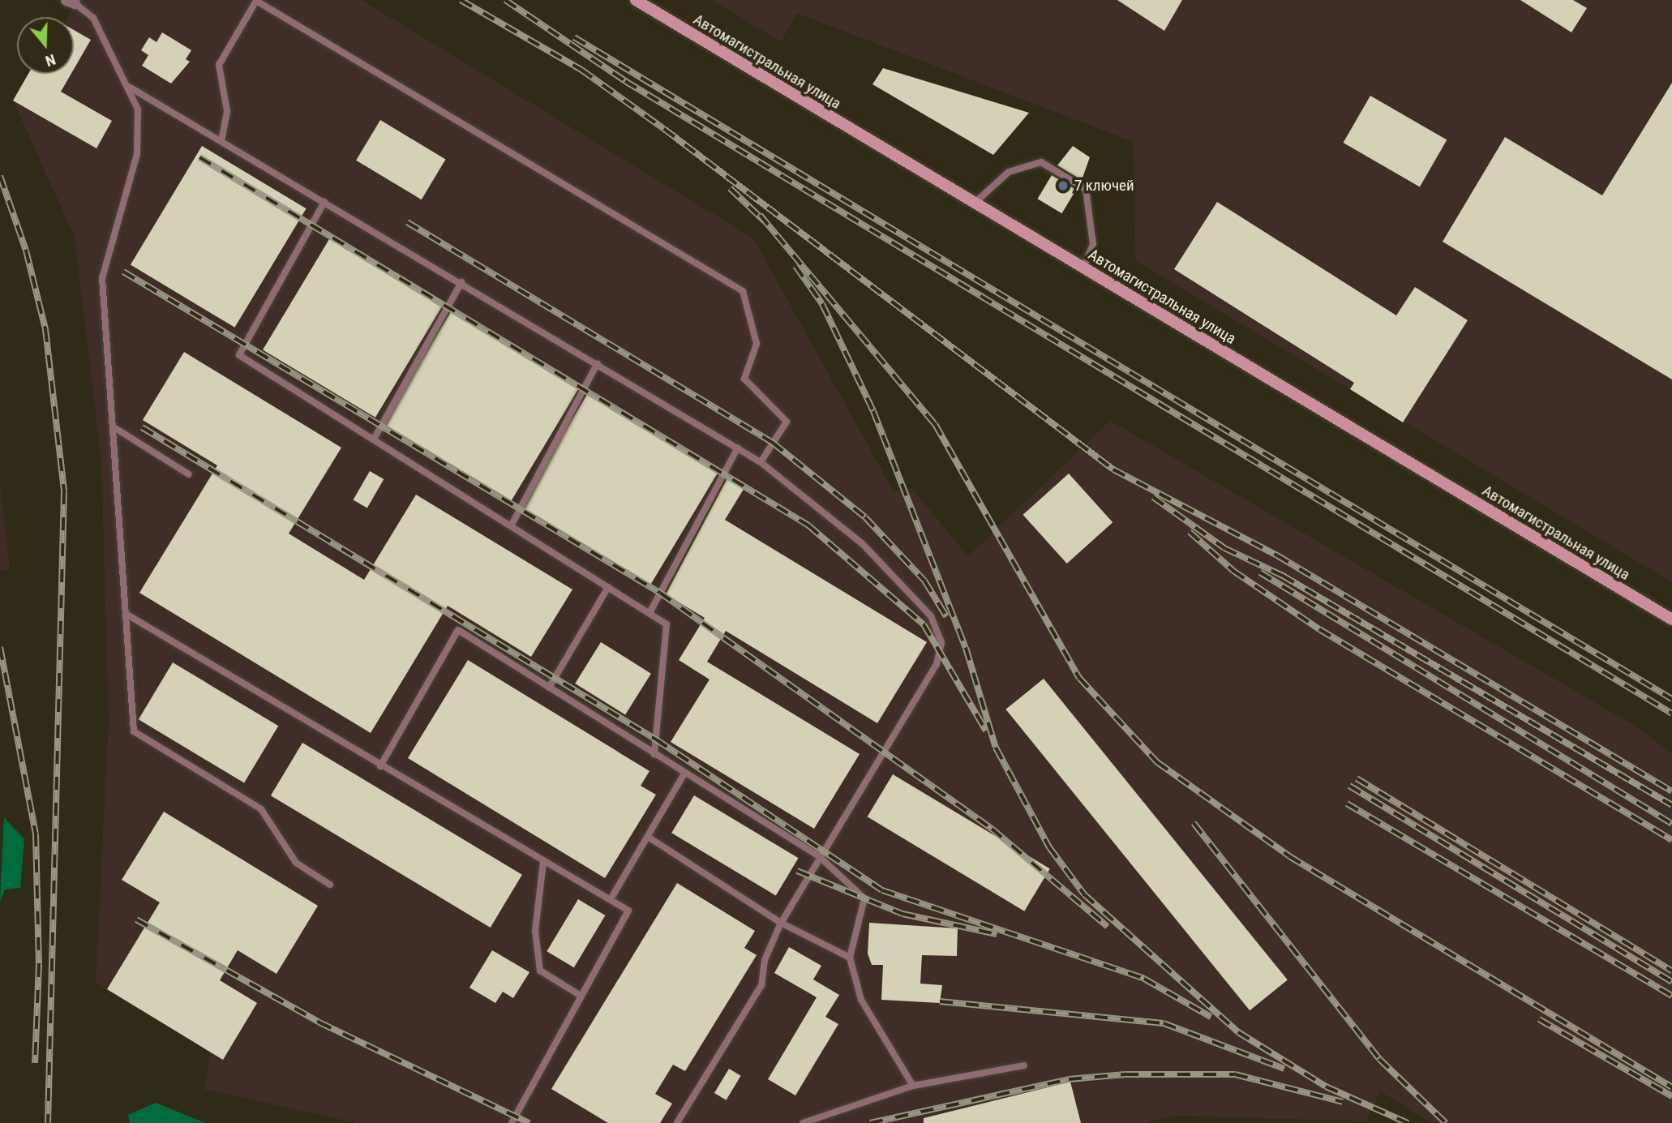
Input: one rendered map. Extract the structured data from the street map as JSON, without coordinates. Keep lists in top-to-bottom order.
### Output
{
  "streets": {
    "main road": ["Автомагистральная улица"]
  },
  "places": ["7 ключей"],
  "north": "bottom"
}
